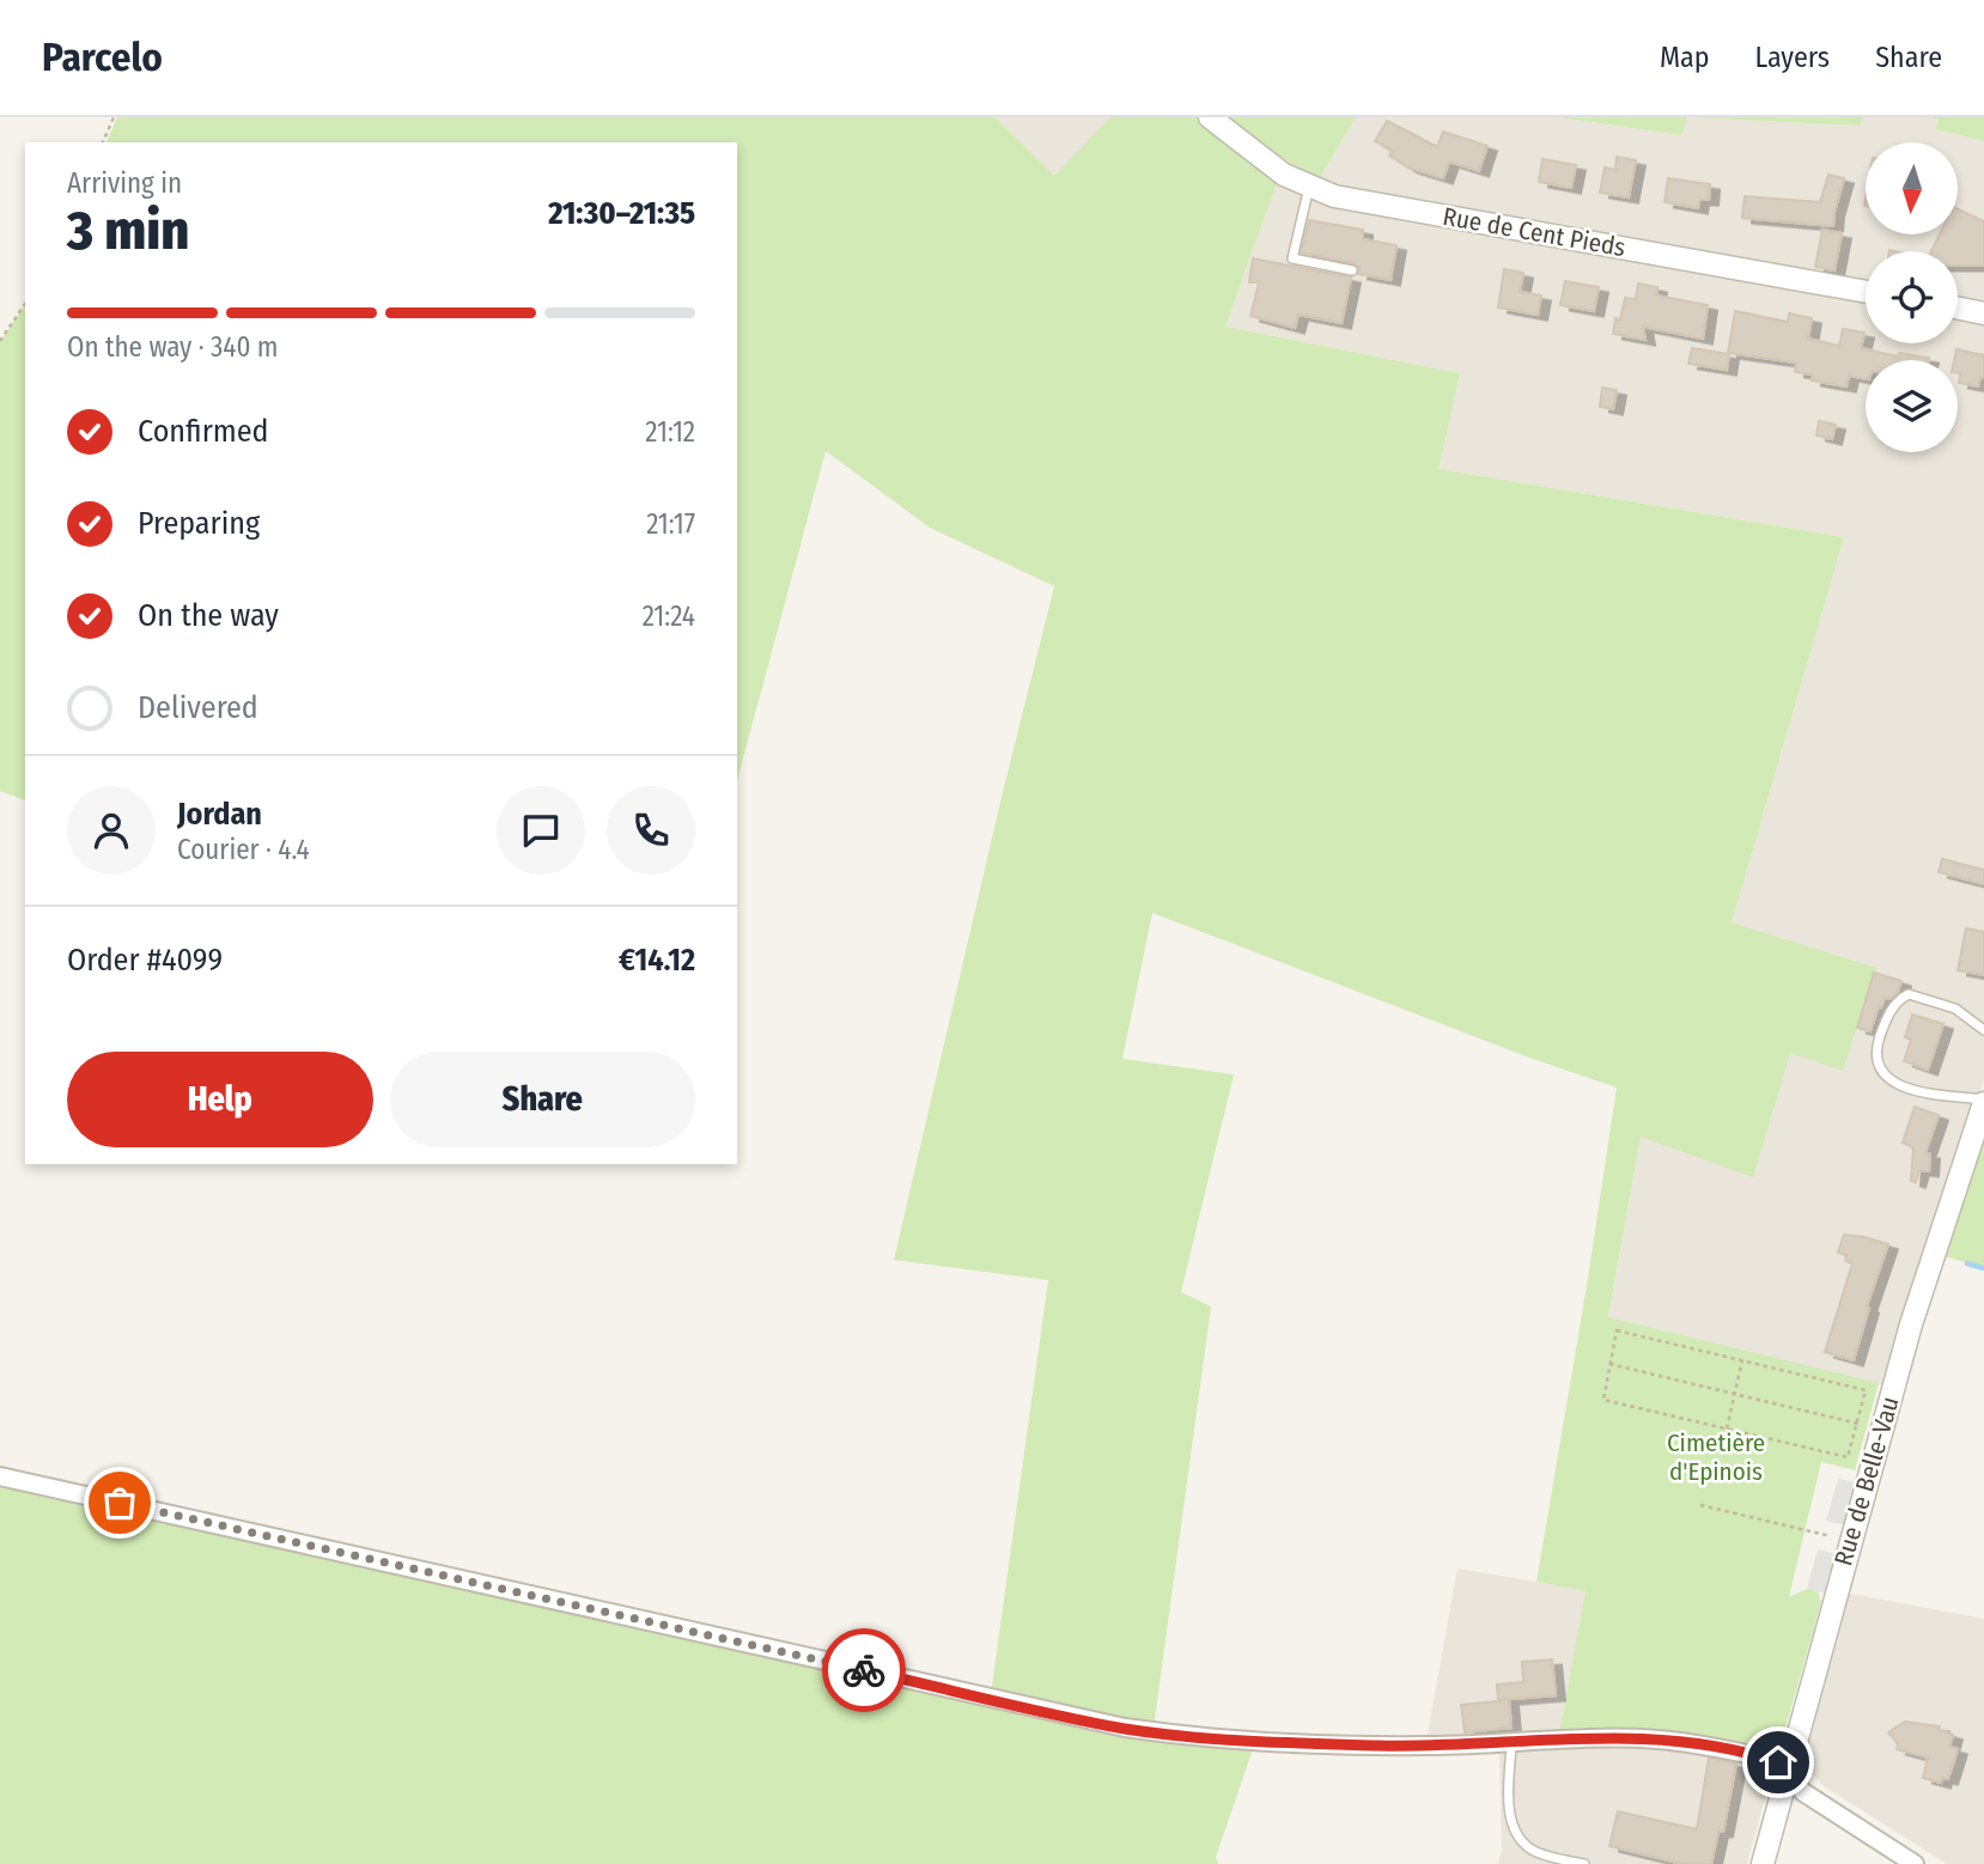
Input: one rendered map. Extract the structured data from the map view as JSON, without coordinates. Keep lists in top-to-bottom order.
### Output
{
  "streets": {
    "street": ["Rue de Cent Pieds", "Rue de Belle-Vau"]
  },
  "parks": ["Cimetière d'Epinois"],
  "north": "bottom",
  "page": {
    "header": "Parcelo",
    "nav": ["Map", "Layers", "Share"],
    "heading": ["3 min", "Arriving in", "21:30–21:35"],
    "panel": [
      "Jordan",
      "Courier · 4.4",
      "Order #4099",
      "€14.12"
    ],
    "bar": "On the way · 340 m",
    "list": [
      ["Confirmed", "21:12"],
      ["Preparing", "21:17"],
      ["On the way", "21:24"],
      "Delivered"
    ],
    "buttons": ["Help", "Share"]
  }
}
